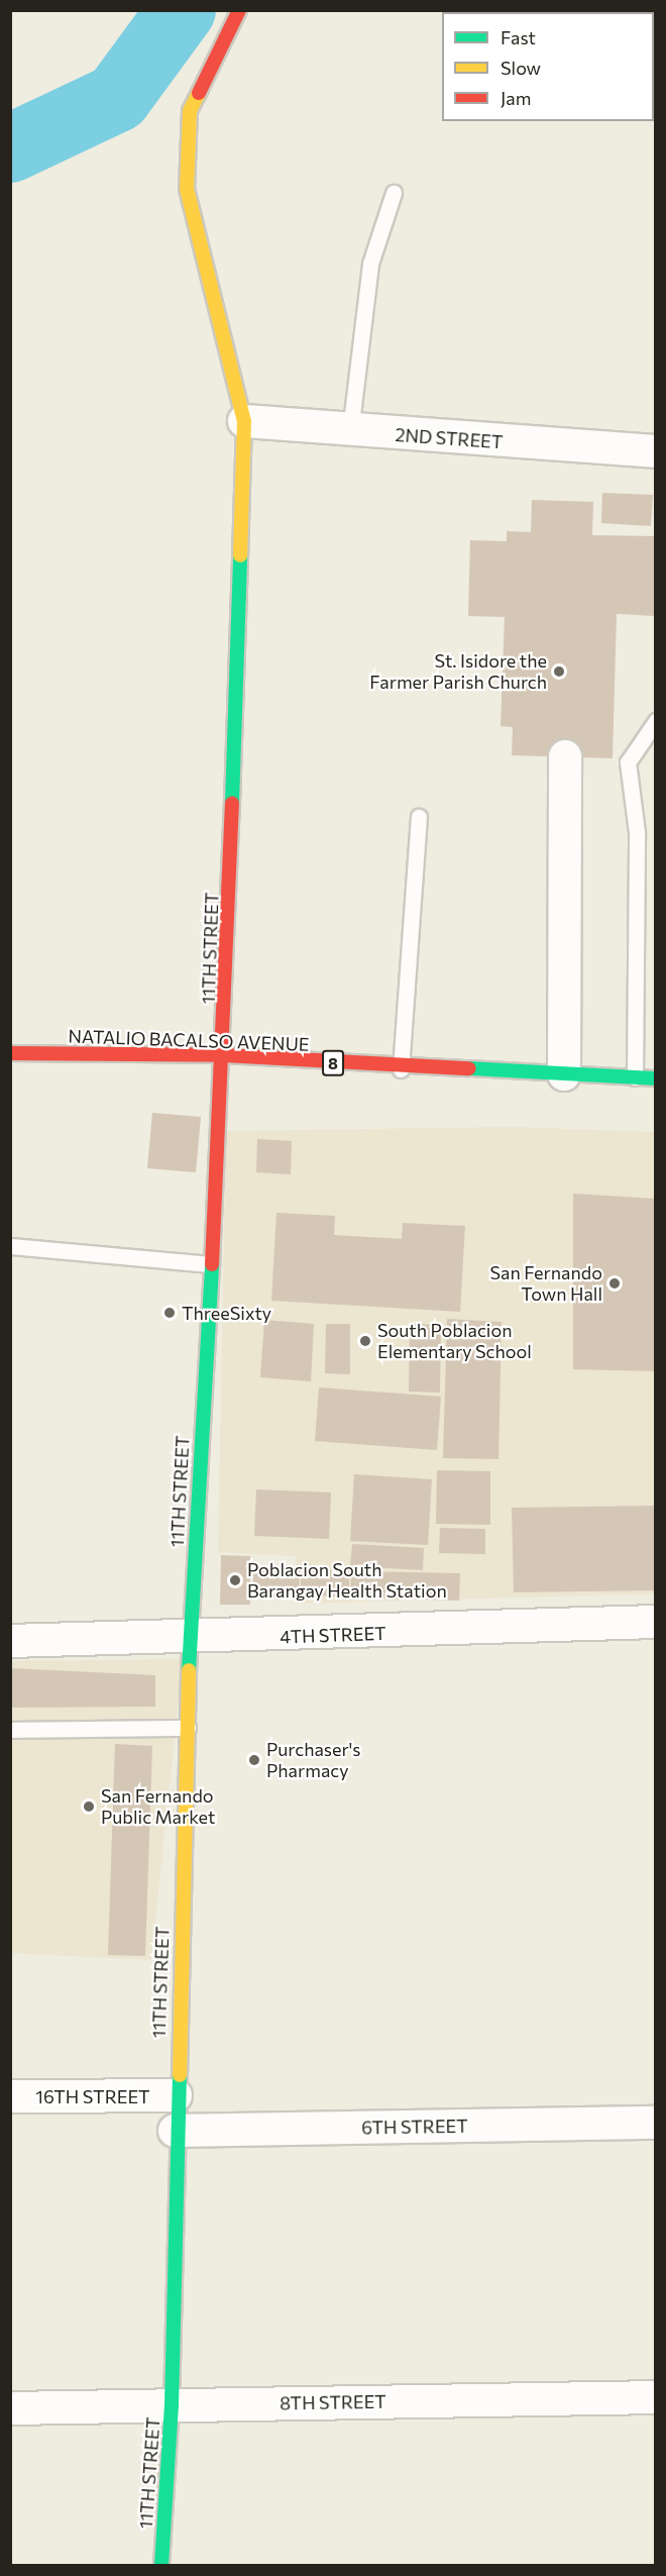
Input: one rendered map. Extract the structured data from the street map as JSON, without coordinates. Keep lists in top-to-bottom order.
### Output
{
  "streets": {
    "main road": ["11TH STREET", "NATALIO BACALSO AVENUE", "8"],
    "street": [
      "2ND STREET",
      "4TH STREET",
      "16TH STREET",
      "6TH STREET",
      "8TH STREET"
    ]
  },
  "crossings": [
    ["2ND STREET", "11TH STREET"],
    ["11TH STREET", "NATALIO BACALSO AVENUE"],
    ["11TH STREET", "4TH STREET"],
    ["11TH STREET", "16TH STREET"],
    ["11TH STREET", "6TH STREET"],
    ["11TH STREET", "8TH STREET"]
  ],
  "places": [
    "St. Isidore the Farmer Parish Church",
    "San Fernando Town Hall",
    "ThreeSixty",
    "South Poblacion Elementary School",
    "Poblacion South Barangay Health Station",
    "Purchaser's Pharmacy",
    "San Fernando Public Market"
  ],
  "legend": ["Fast", "Slow", "Jam"]
}
